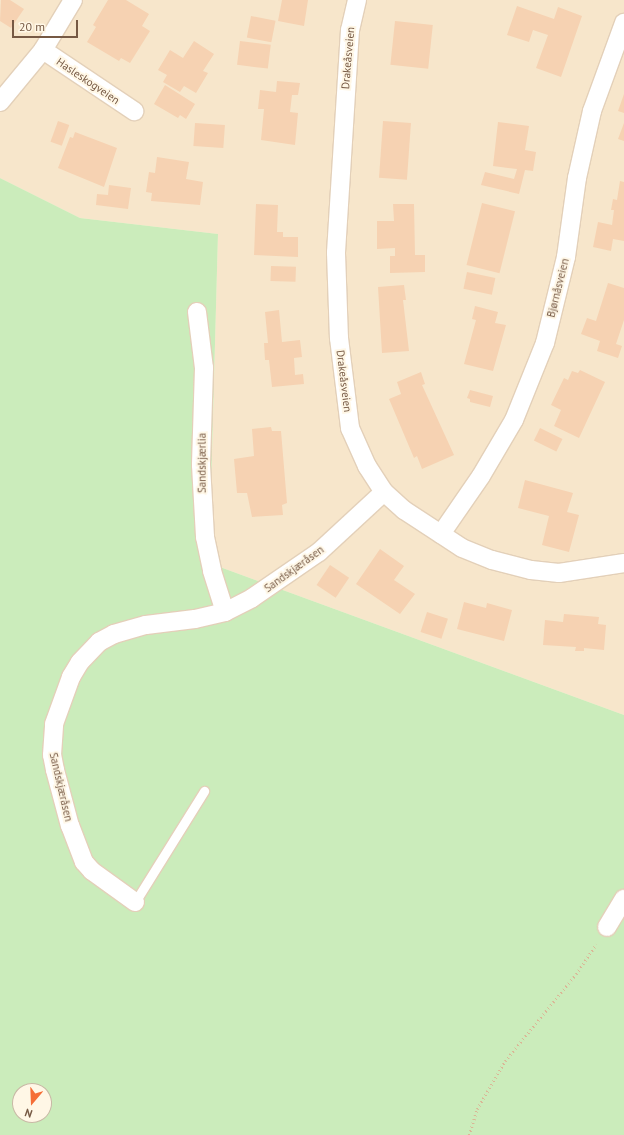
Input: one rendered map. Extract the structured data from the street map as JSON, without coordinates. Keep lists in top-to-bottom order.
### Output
{
  "streets": {
    "street": [
      "Drakeåsveien",
      "Hasleskogveien",
      "Bjørnåsveien",
      "Sandskjærlia",
      "Sandskjæråsen"
    ]
  },
  "crossings": [
    ["Drakeåsveien", "Bjørnåsveien"],
    ["Drakeåsveien", "Sandskjæråsen"],
    ["Sandskjærlia", "Sandskjæråsen"]
  ],
  "scale_bar": "20 m",
  "north": "bottom"
}
